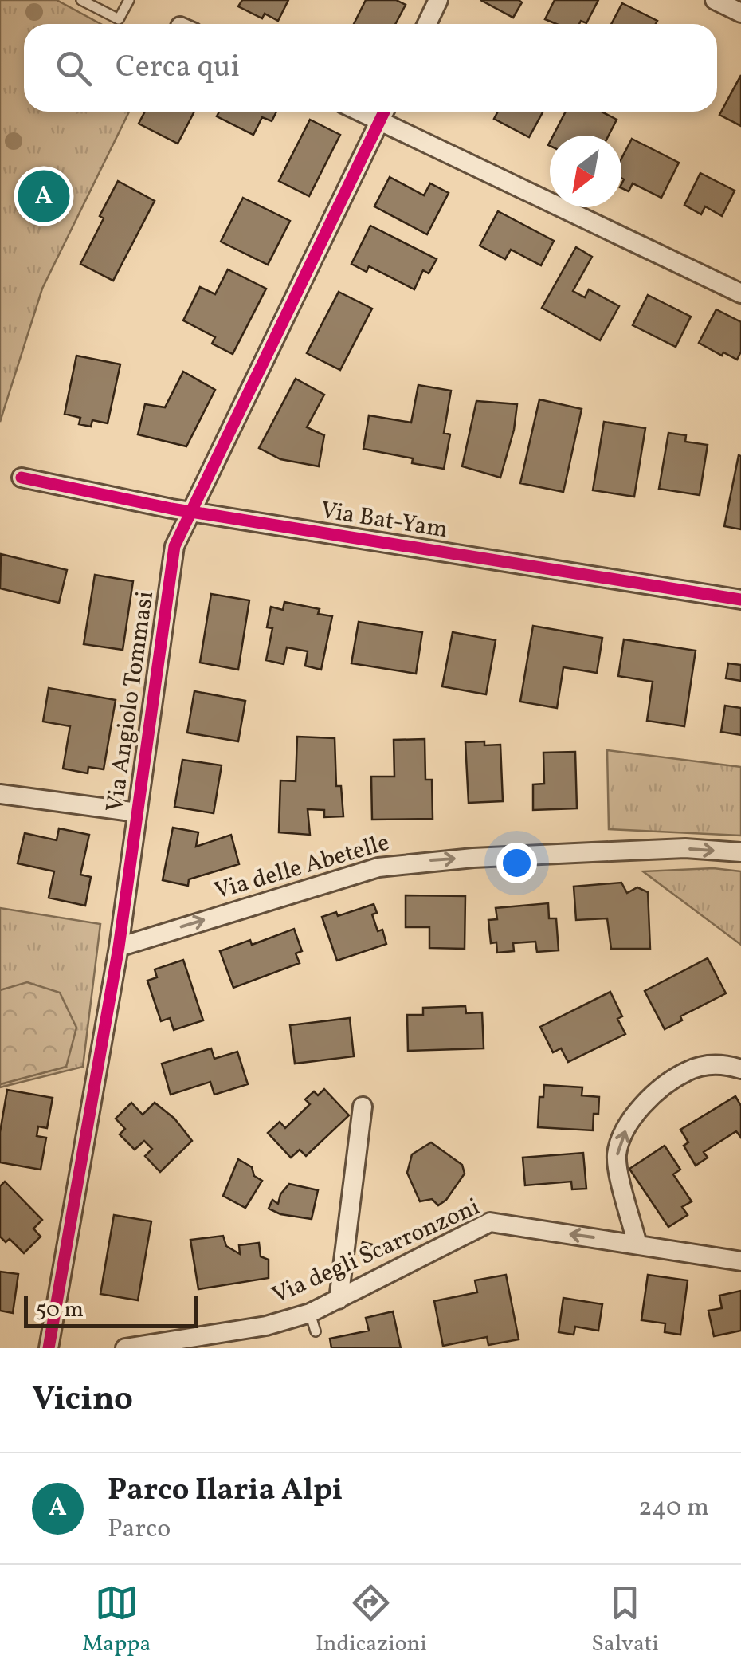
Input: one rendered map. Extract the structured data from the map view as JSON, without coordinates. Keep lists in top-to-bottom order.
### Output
{
  "streets": {
    "street": [
      "Via Bat-Yam",
      "Via Angiolo Tommasi",
      "Via delle Abetelle",
      "Via degli Scarronzoni"
    ]
  },
  "crossings": [
    ["Via Bat-Yam", "Via Angiolo Tommasi"],
    ["Via Angiolo Tommasi", "Via delle Abetelle"]
  ],
  "one_way": ["Via delle Abetelle", "Via degli Scarronzoni"],
  "scale_bar": "50 m",
  "north": "bottom left",
  "page": {
    "search": "Cerca qui",
    "pins": "A",
    "scale": "50 m",
    "heading": "Vicino",
    "list": [
      {
        "mark": "A",
        "name": "Parco Ilaria Alpi",
        "note": "Parco",
        "value": "240 m"
      }
    ],
    "nav": ["Mappa", "Indicazioni", "Salvati"]
  }
}
